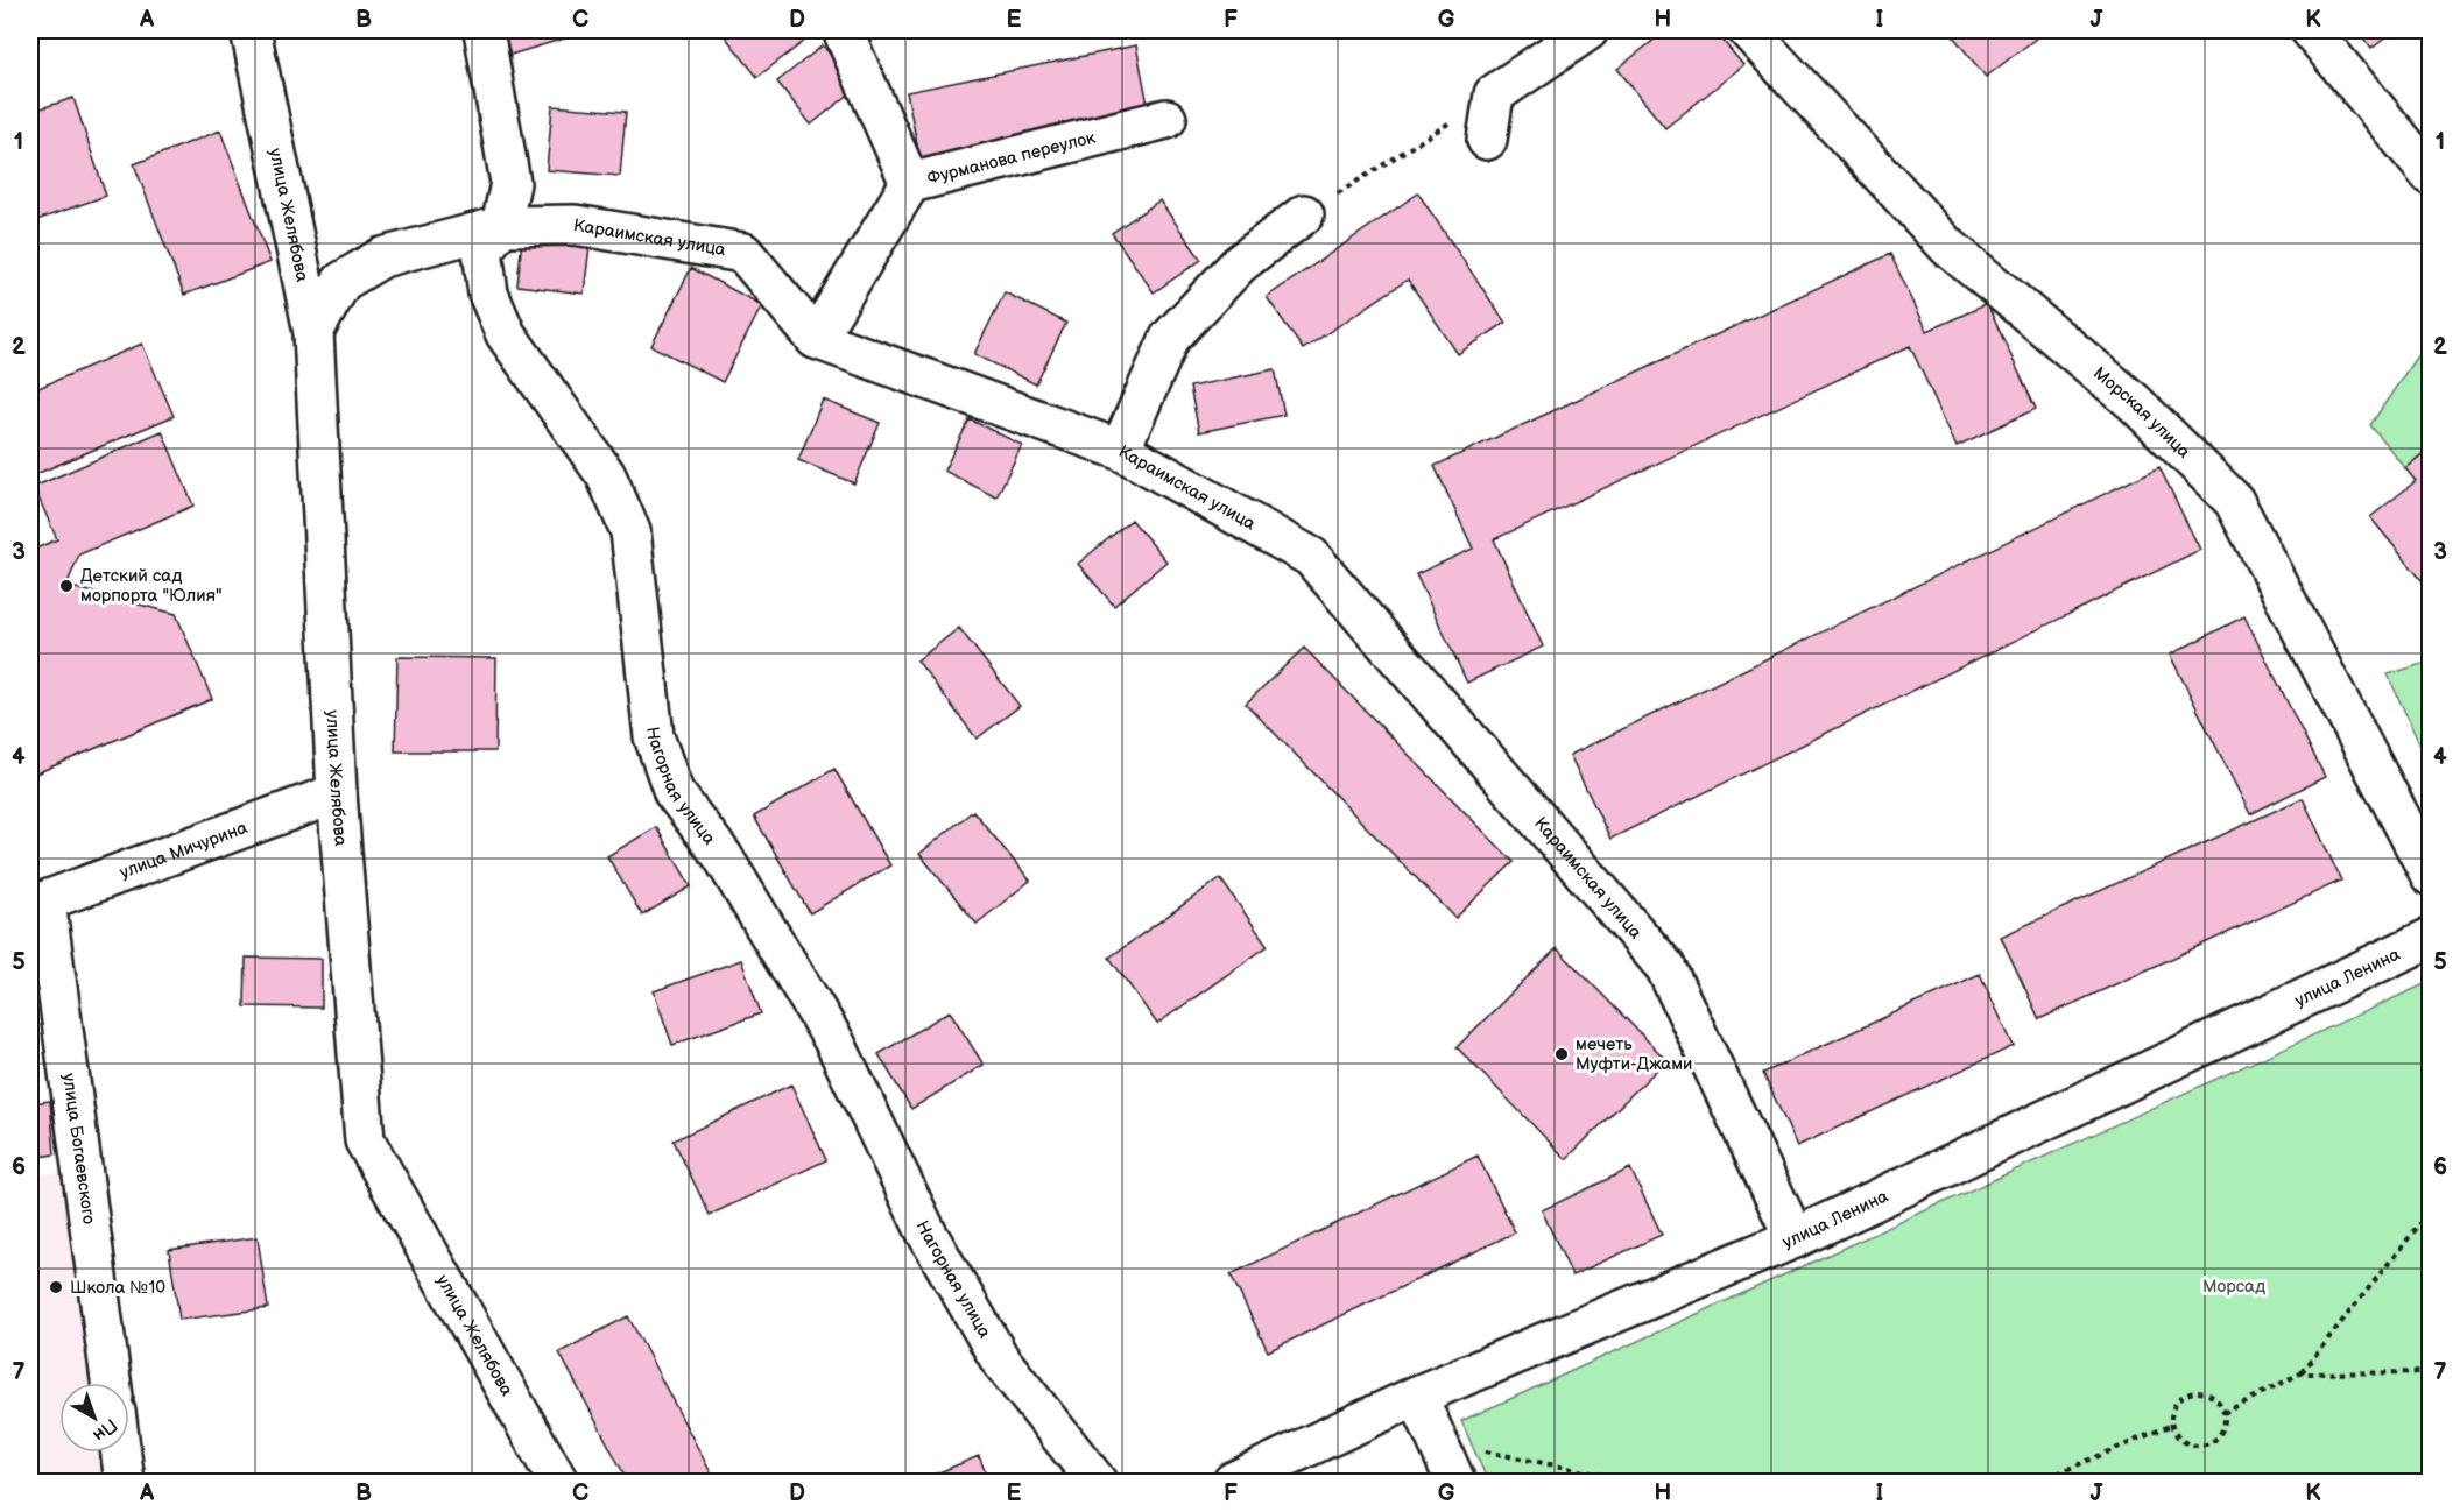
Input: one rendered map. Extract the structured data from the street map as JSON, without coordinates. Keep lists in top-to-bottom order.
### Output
{
  "streets": {
    "street": [
      "Фурманова переулок",
      "улица Желябова",
      "Караимская улица",
      "Морская улица",
      "Нагорная улица",
      "улица Мичурина",
      "улица Ленина",
      "улица Богаевского"
    ]
  },
  "crossings": [
    ["Фурманова переулок", "Караимская улица"],
    ["улица Желябова", "Караимская улица"],
    ["улица Желябова", "улица Мичурина"],
    ["Караимская улица", "Нагорная улица"],
    ["Караимская улица", "улица Ленина"],
    ["улица Мичурина", "улица Богаевского"]
  ],
  "parks": ["Морсад"],
  "places": ["Детский сад морпорта \"Юлия\"", "мечеть Муфти-Джами", "Школа №10"],
  "north": "bottom right",
  "grid": {
    "columns": [
      "A",
      "B",
      "C",
      "D",
      "E",
      "F",
      "G",
      "H",
      "I",
      "J",
      "K"
    ],
    "rows": [
      "1",
      "2",
      "3",
      "4",
      "5",
      "6",
      "7"
    ]
  }
}
